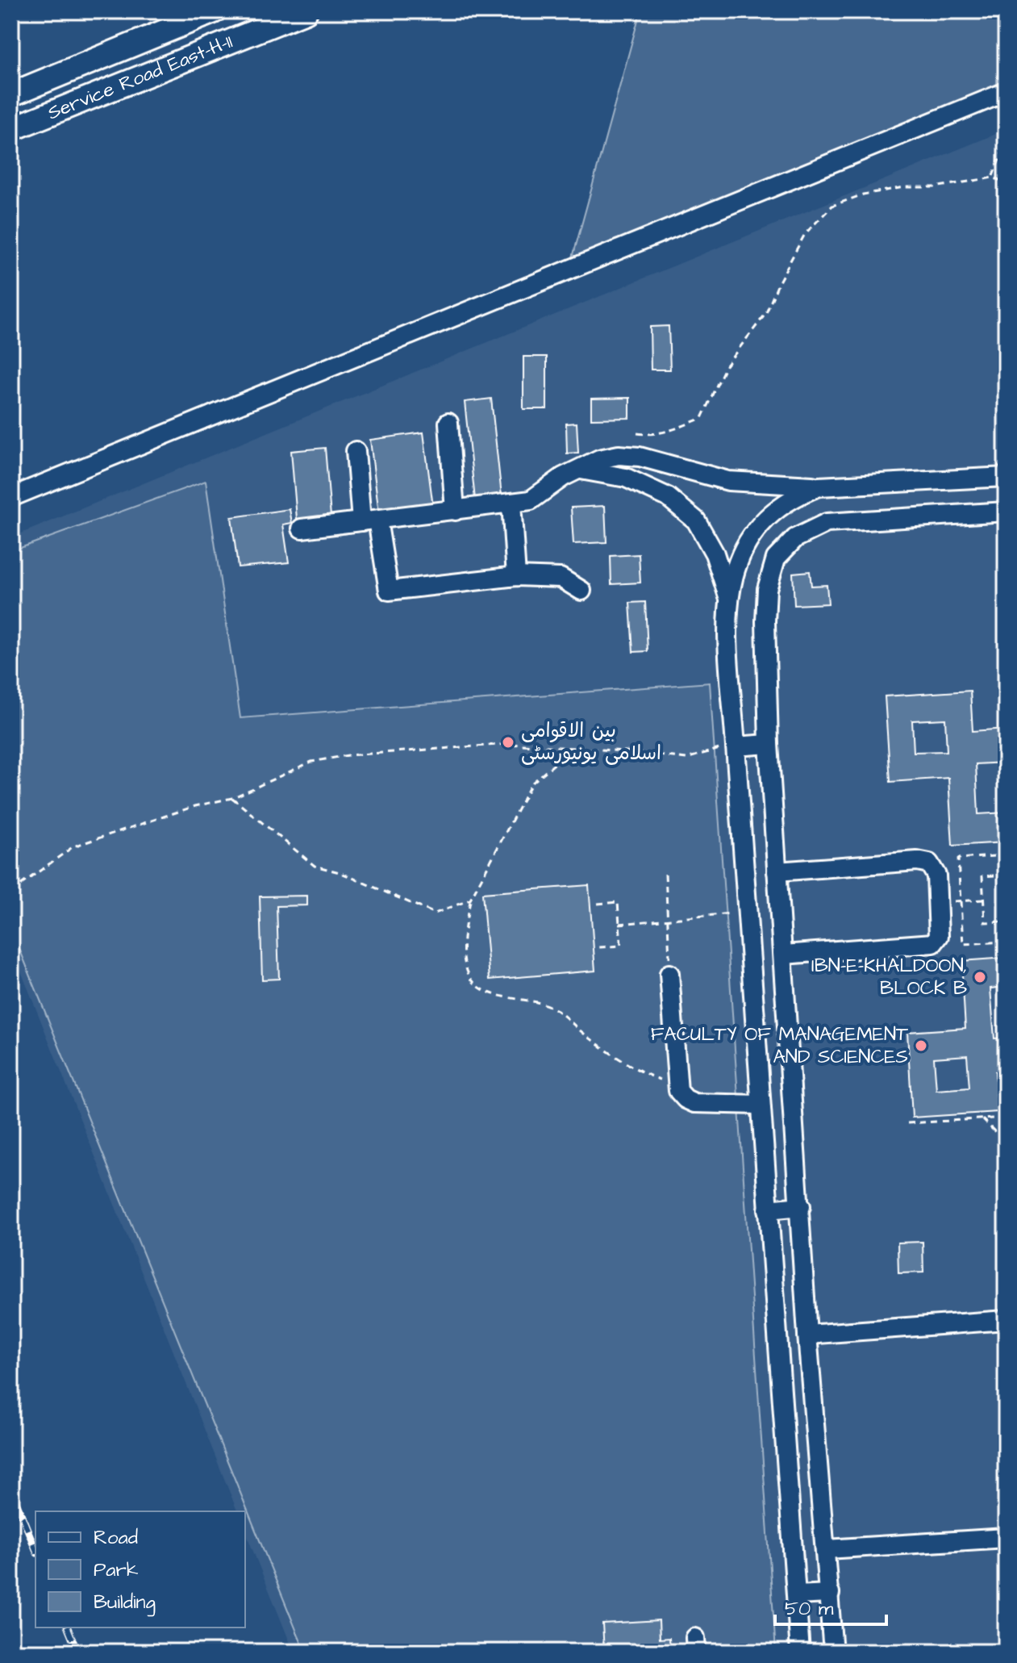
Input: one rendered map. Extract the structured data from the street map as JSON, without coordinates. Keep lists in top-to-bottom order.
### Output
{
  "streets": {
    "main road": ["Service Road East-H-11"]
  },
  "places": ["بین الاقوامی اسلامی یونیورسٹی", "IBN-E-KHALDOON, BLOCK B", "FACULTY OF MANAGEMENT AND SCIENCES"],
  "legend": ["Road", "Park", "Building"],
  "scale_bar": "50 m"
}
